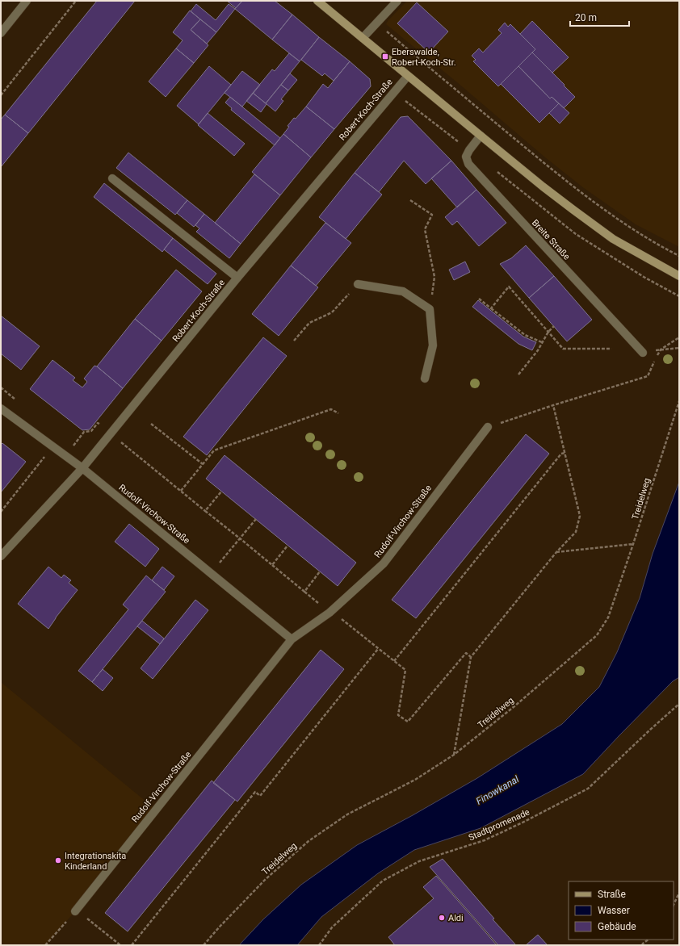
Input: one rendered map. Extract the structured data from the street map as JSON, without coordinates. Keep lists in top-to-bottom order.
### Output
{
  "streets": {
    "street": ["Robert-Koch-Straße", "Breite Straße", "Rudolf-Virchow-Straße"],
    "path": ["Treidelweg", "Stadtpromenade"]
  },
  "crossings": [
    ["Robert-Koch-Straße", "Rudolf-Virchow-Straße"]
  ],
  "water": ["Finowkanal"],
  "places": {
    "transit": ["Eberswalde, Robert-Koch-Str."],
    "other": ["Integrationskita Kinderland", "Aldi"]
  },
  "legend": ["Straße", "Wasser", "Gebäude"],
  "scale_bar": "20 m"
}
